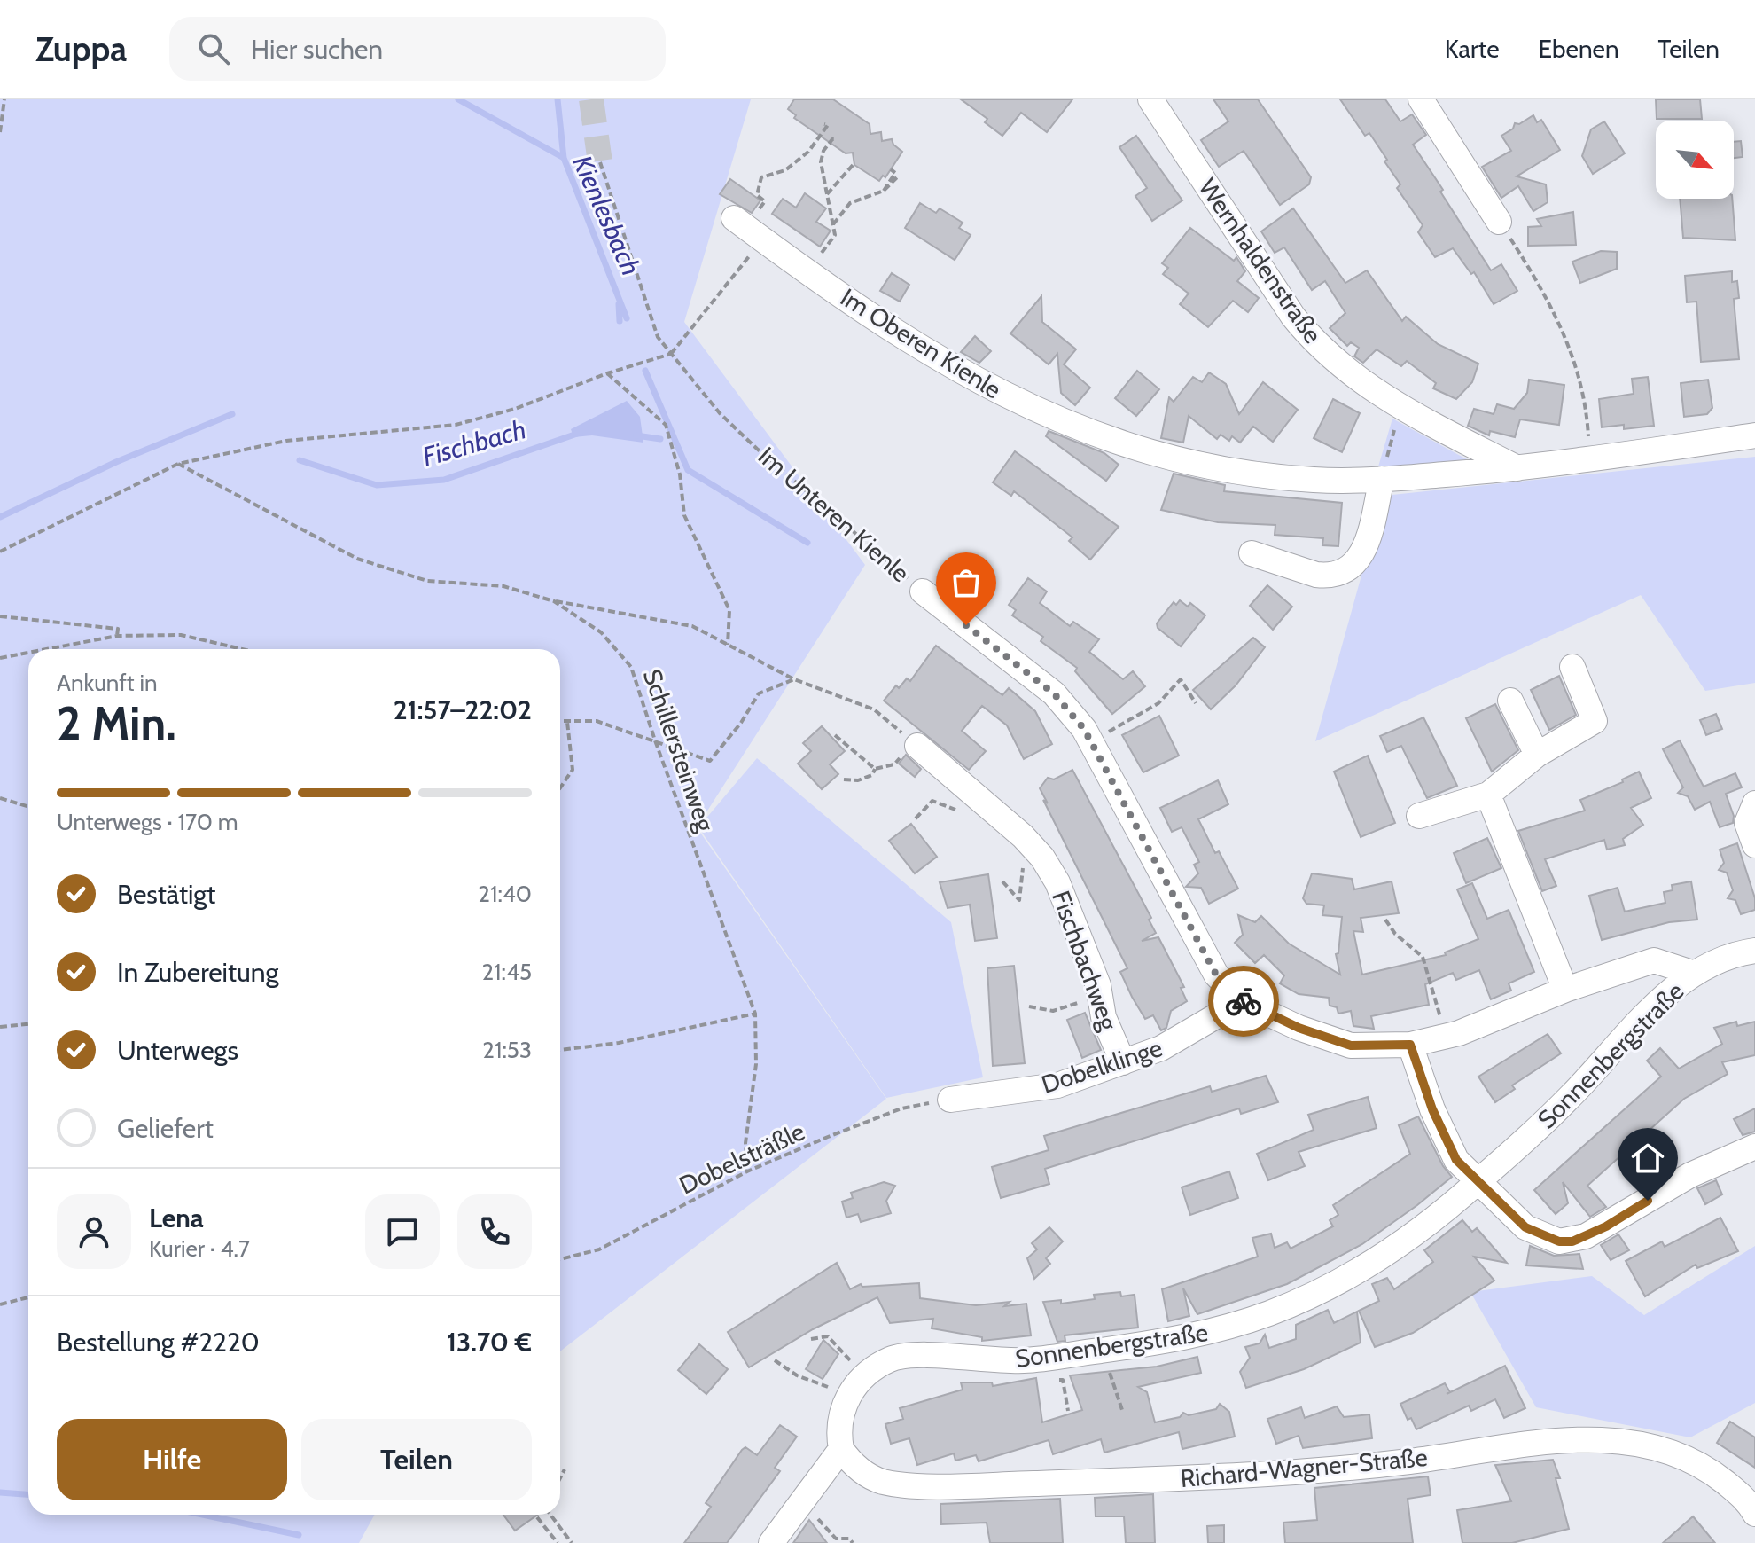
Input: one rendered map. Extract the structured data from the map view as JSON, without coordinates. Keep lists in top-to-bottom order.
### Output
{
  "streets": {
    "street": [
      "Wernhaldenstraße",
      "Im Oberen Kienle",
      "Im Unteren Kienle",
      "Fischbachweg",
      "Sonnenbergstraße",
      "Dobelklinge",
      "Richard-Wagner-Straße"
    ],
    "path": ["Schillersteinweg", "Dobelsträßle"]
  },
  "crossings": [
    ["Wernhaldenstraße", "Im Oberen Kienle"],
    ["Im Unteren Kienle", "Sonnenbergstraße"],
    ["Im Unteren Kienle", "Dobelklinge"],
    ["Schillersteinweg", "Dobelsträßle"],
    ["Fischbachweg", "Dobelklinge"],
    ["Sonnenbergstraße", "Richard-Wagner-Straße"],
    ["Dobelklinge", "Dobelsträßle"]
  ],
  "water": ["Kienlesbach", "Fischbach"],
  "north": "bottom right",
  "page": {
    "header": "Zuppa",
    "search": "Hier suchen",
    "nav": ["Karte", "Ebenen", "Teilen"],
    "heading": ["2 Min.", "Ankunft in", "21:57–22:02"],
    "panel": [
      "Lena",
      "Kurier · 4.7",
      "Bestellung #2220",
      "13.70 €"
    ],
    "bar": "Unterwegs · 170 m",
    "list": [
      ["Bestätigt", "21:40"],
      ["In Zubereitung", "21:45"],
      ["Unterwegs", "21:53"],
      "Geliefert"
    ],
    "buttons": ["Hilfe", "Teilen"]
  }
}
